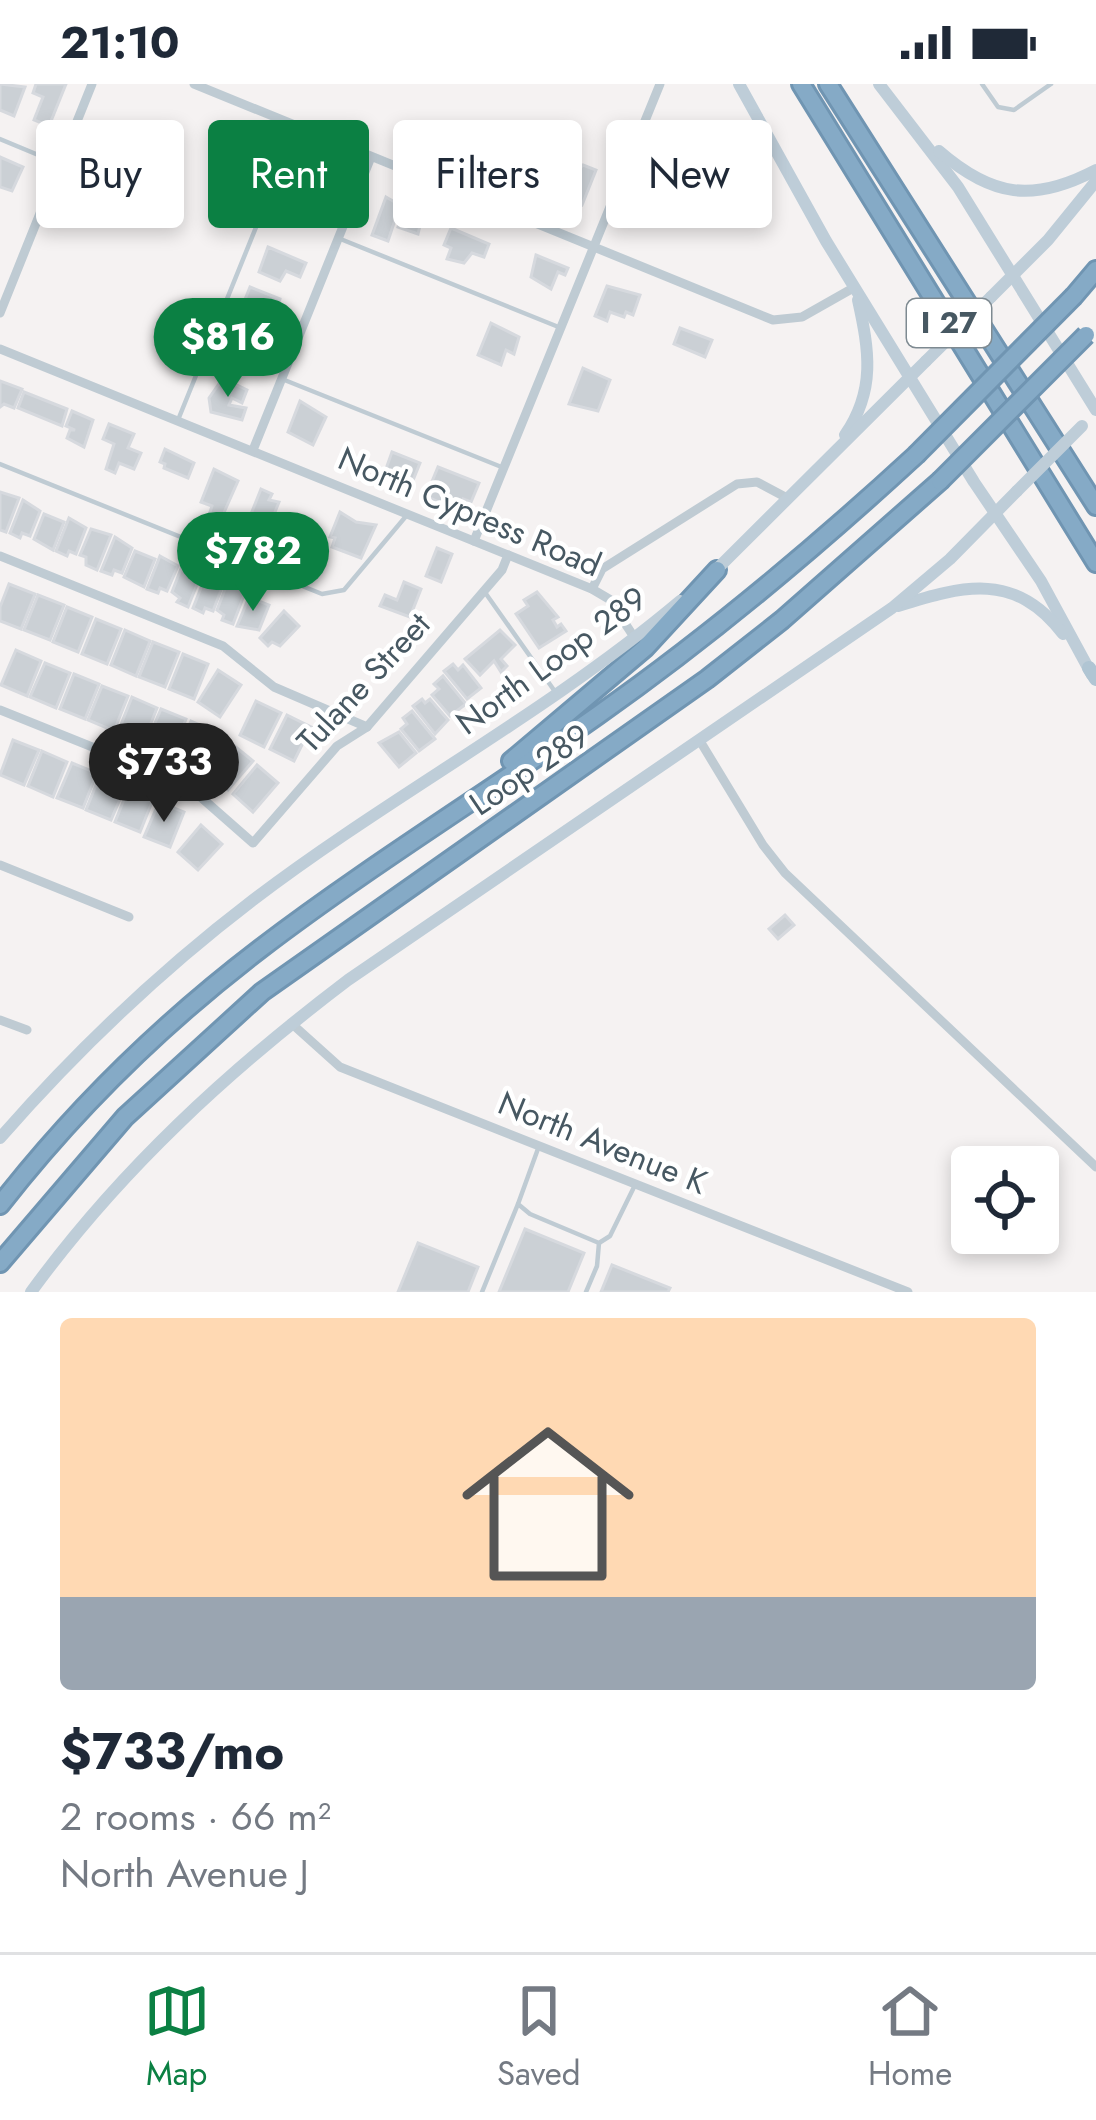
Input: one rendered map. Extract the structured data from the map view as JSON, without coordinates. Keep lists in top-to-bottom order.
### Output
{
  "streets": {
    "highway": ["I 27", "Loop 289"],
    "main road": ["North Loop 289"],
    "street": ["North Cypress Road", "Tulane Street", "North Avenue K"]
  },
  "crossings": [
    ["North Cypress Road", "North Loop 289"],
    ["North Cypress Road", "Tulane Street"]
  ],
  "page": {
    "status": "21:10",
    "chip": [
      "Buy",
      "Rent",
      "Filters",
      "New"
    ],
    "price": ["$816", "$782", "$733"],
    "list": [
      {
        "name": "$733/mo",
        "note": "2 rooms · 66 m² · North Avenue J"
      }
    ],
    "tabs": ["Map", "Saved", "Home"]
  }
}
